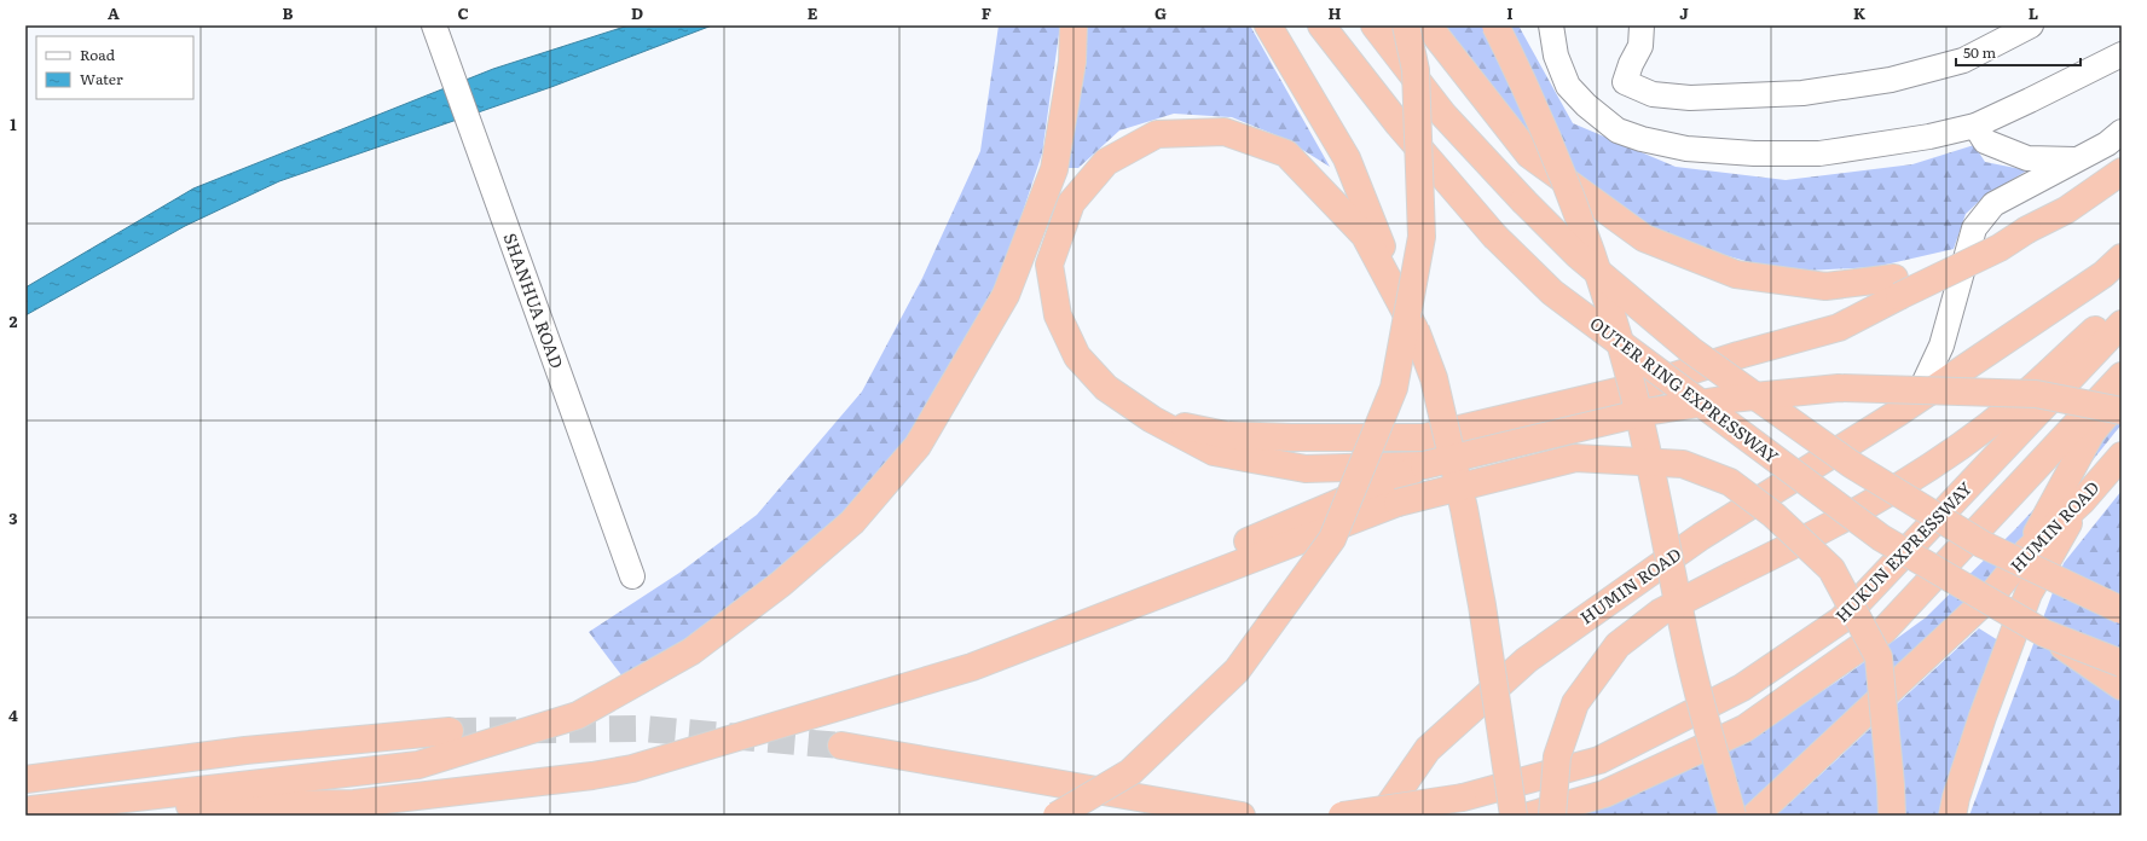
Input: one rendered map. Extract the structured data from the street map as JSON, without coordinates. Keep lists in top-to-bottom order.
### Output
{
  "streets": {
    "highway": ["OUTER RING EXPRESSWAY", "HUMIN ROAD", "HUKUN EXPRESSWAY"],
    "street": ["SHANHUA ROAD"]
  },
  "legend": ["Road", "Water"],
  "scale_bar": "50 m",
  "grid": {
    "columns": [
      "A",
      "B",
      "C",
      "D",
      "E",
      "F",
      "G",
      "H",
      "I",
      "J",
      "K",
      "L"
    ],
    "rows": [
      "1",
      "2",
      "3",
      "4"
    ]
  }
}
